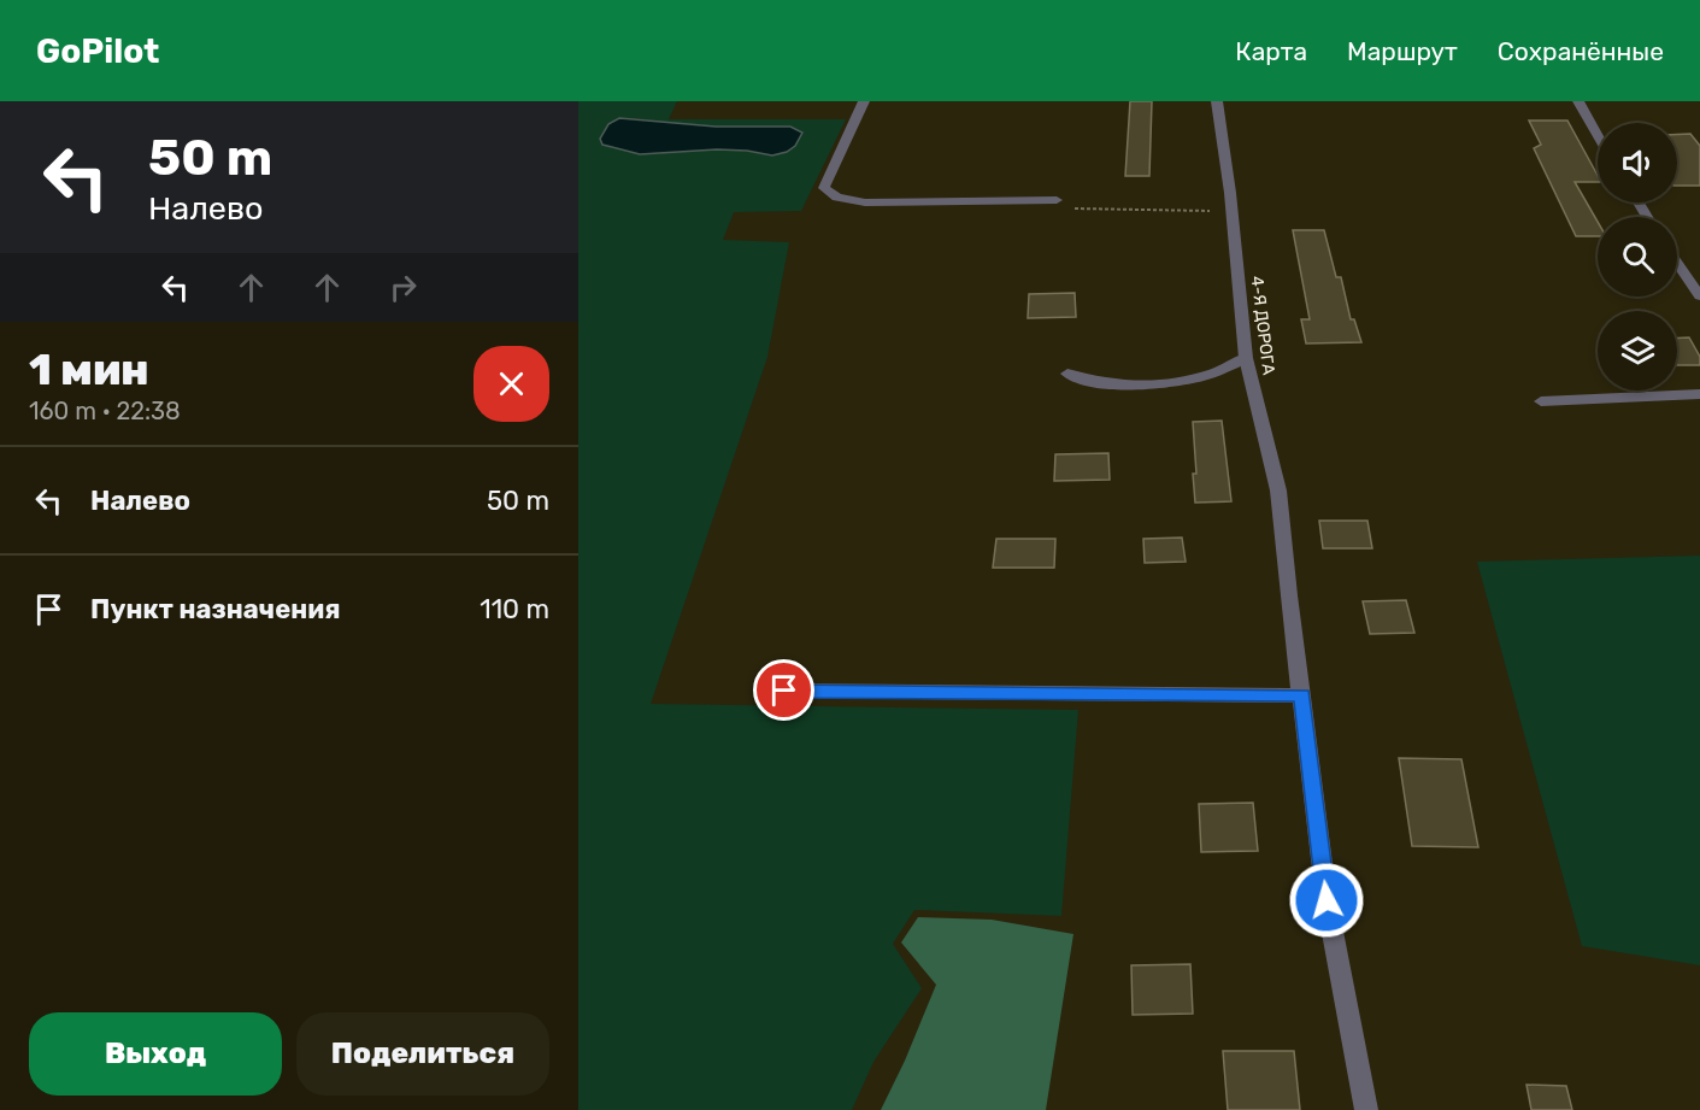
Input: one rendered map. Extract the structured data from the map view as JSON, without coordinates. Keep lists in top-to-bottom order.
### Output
{
  "streets": {
    "street": ["4-Я ДОРОГА"]
  },
  "page": {
    "header": "GoPilot",
    "nav": ["Карта", "Маршрут", "Сохранённые"],
    "turn": ["50 m", "Налево"],
    "heading": ["1 мин", "160 m · 22:38"],
    "list": [
      {
        "name": "Налево",
        "value": "50 m"
      },
      {
        "name": "Пункт назначения",
        "value": "110 m"
      }
    ],
    "buttons": ["Выход", "Поделиться"]
  }
}
